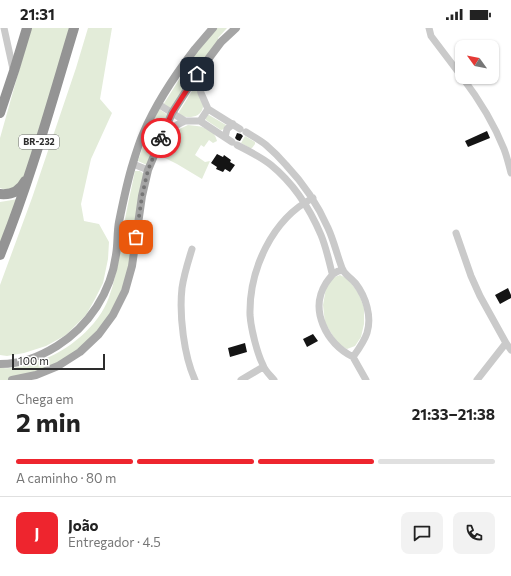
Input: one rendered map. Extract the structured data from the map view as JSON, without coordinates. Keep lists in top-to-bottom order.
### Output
{
  "streets": {
    "highway": ["BR-232"]
  },
  "scale_bar": "100 m",
  "north": "top left",
  "page": {
    "status": "21:31",
    "scale": "100 m",
    "heading": ["2 min", "Chega em", "21:33–21:38"],
    "panel": ["João", "Entregador · 4.5"],
    "bar": "A caminho · 80 m",
    "round": "J"
  }
}
